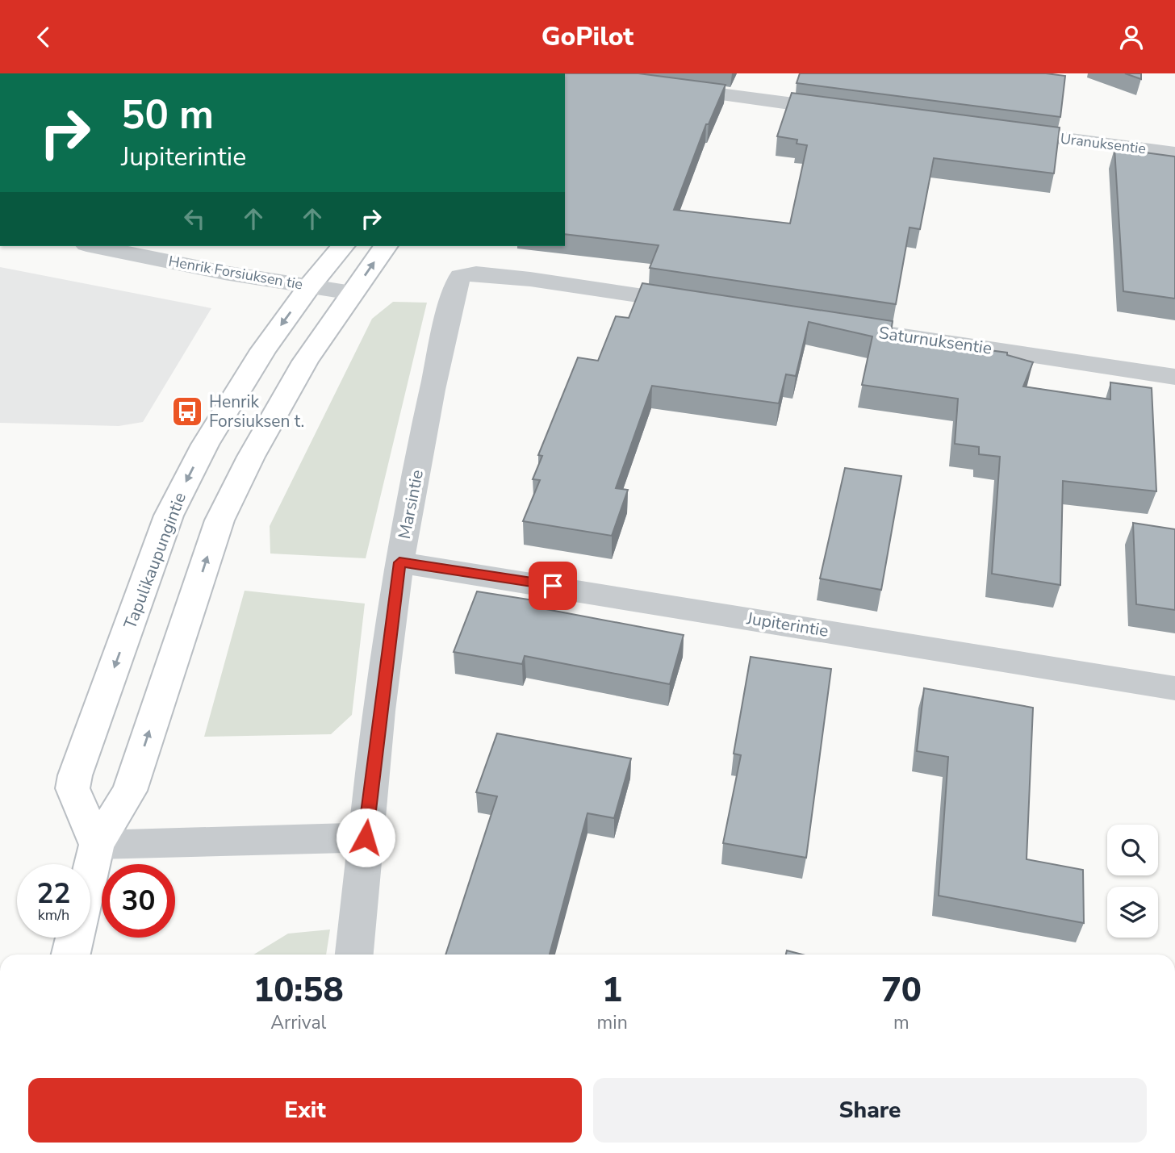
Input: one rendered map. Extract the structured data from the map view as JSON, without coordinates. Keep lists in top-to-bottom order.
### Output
{
  "streets": {
    "main road": ["Tapulikaupungintie"],
    "street": [
      "Uranuksentie",
      "Henrik Forsiuksen tie",
      "Saturnuksentie",
      "Marsintie",
      "Jupiterintie"
    ]
  },
  "crossings": [
    ["Henrik Forsiuksen tie", "Tapulikaupungintie"],
    ["Marsintie", "Jupiterintie"]
  ],
  "places": {
    "bus stop": ["Henrik Forsiuksen t."]
  },
  "page": {
    "header": "GoPilot",
    "turn": ["50 m", "Jupiterintie"],
    "speed": "22 km/h",
    "limit": "30",
    "eta": [
      "10:58",
      "Arrival",
      "1",
      "min",
      "70",
      "m"
    ],
    "buttons": ["Exit", "Share"]
  }
}
